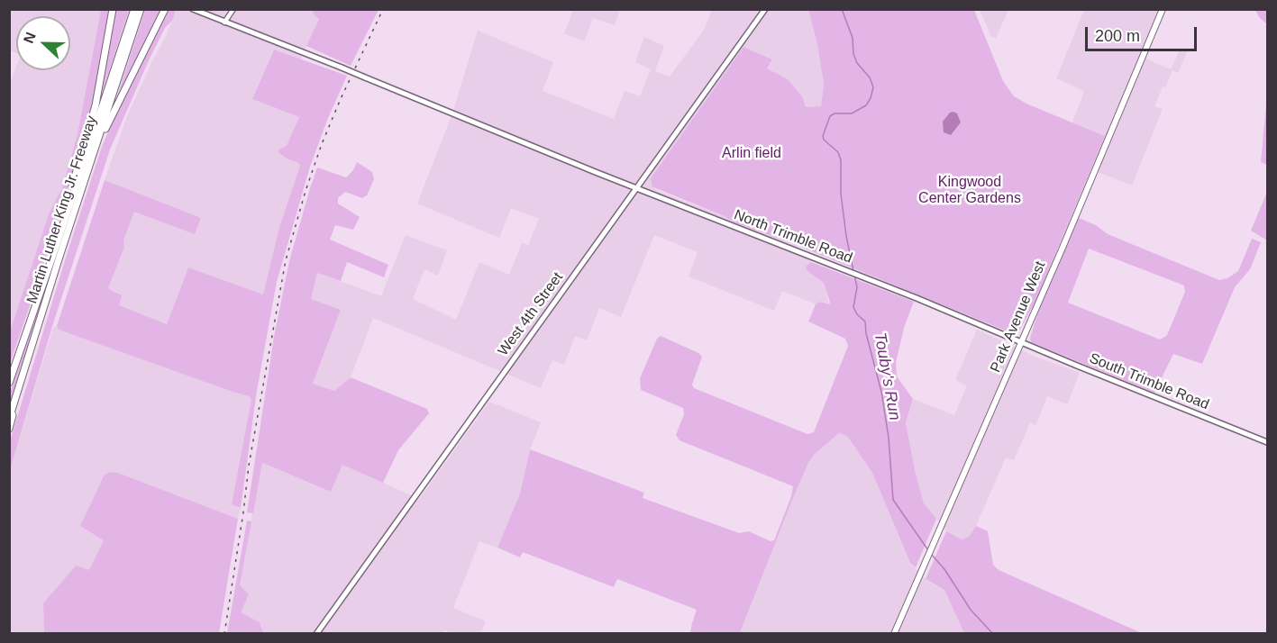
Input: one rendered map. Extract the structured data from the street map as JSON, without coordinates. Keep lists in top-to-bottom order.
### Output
{
  "streets": {
    "highway": ["Martin Luther King Jr. Freeway"],
    "main road": [
      "North Trimble Road",
      "West 4th Street",
      "Park Avenue West",
      "South Trimble Road"
    ]
  },
  "crossings": [
    ["North Trimble Road", "West 4th Street"],
    ["North Trimble Road", "Park Avenue West"],
    ["North Trimble Road", "South Trimble Road"],
    ["Park Avenue West", "South Trimble Road"]
  ],
  "water": ["Touby's Run"],
  "parks": ["Arlin field", "Kingwood Center Gardens"],
  "scale_bar": "200 m",
  "north": "left"
}
